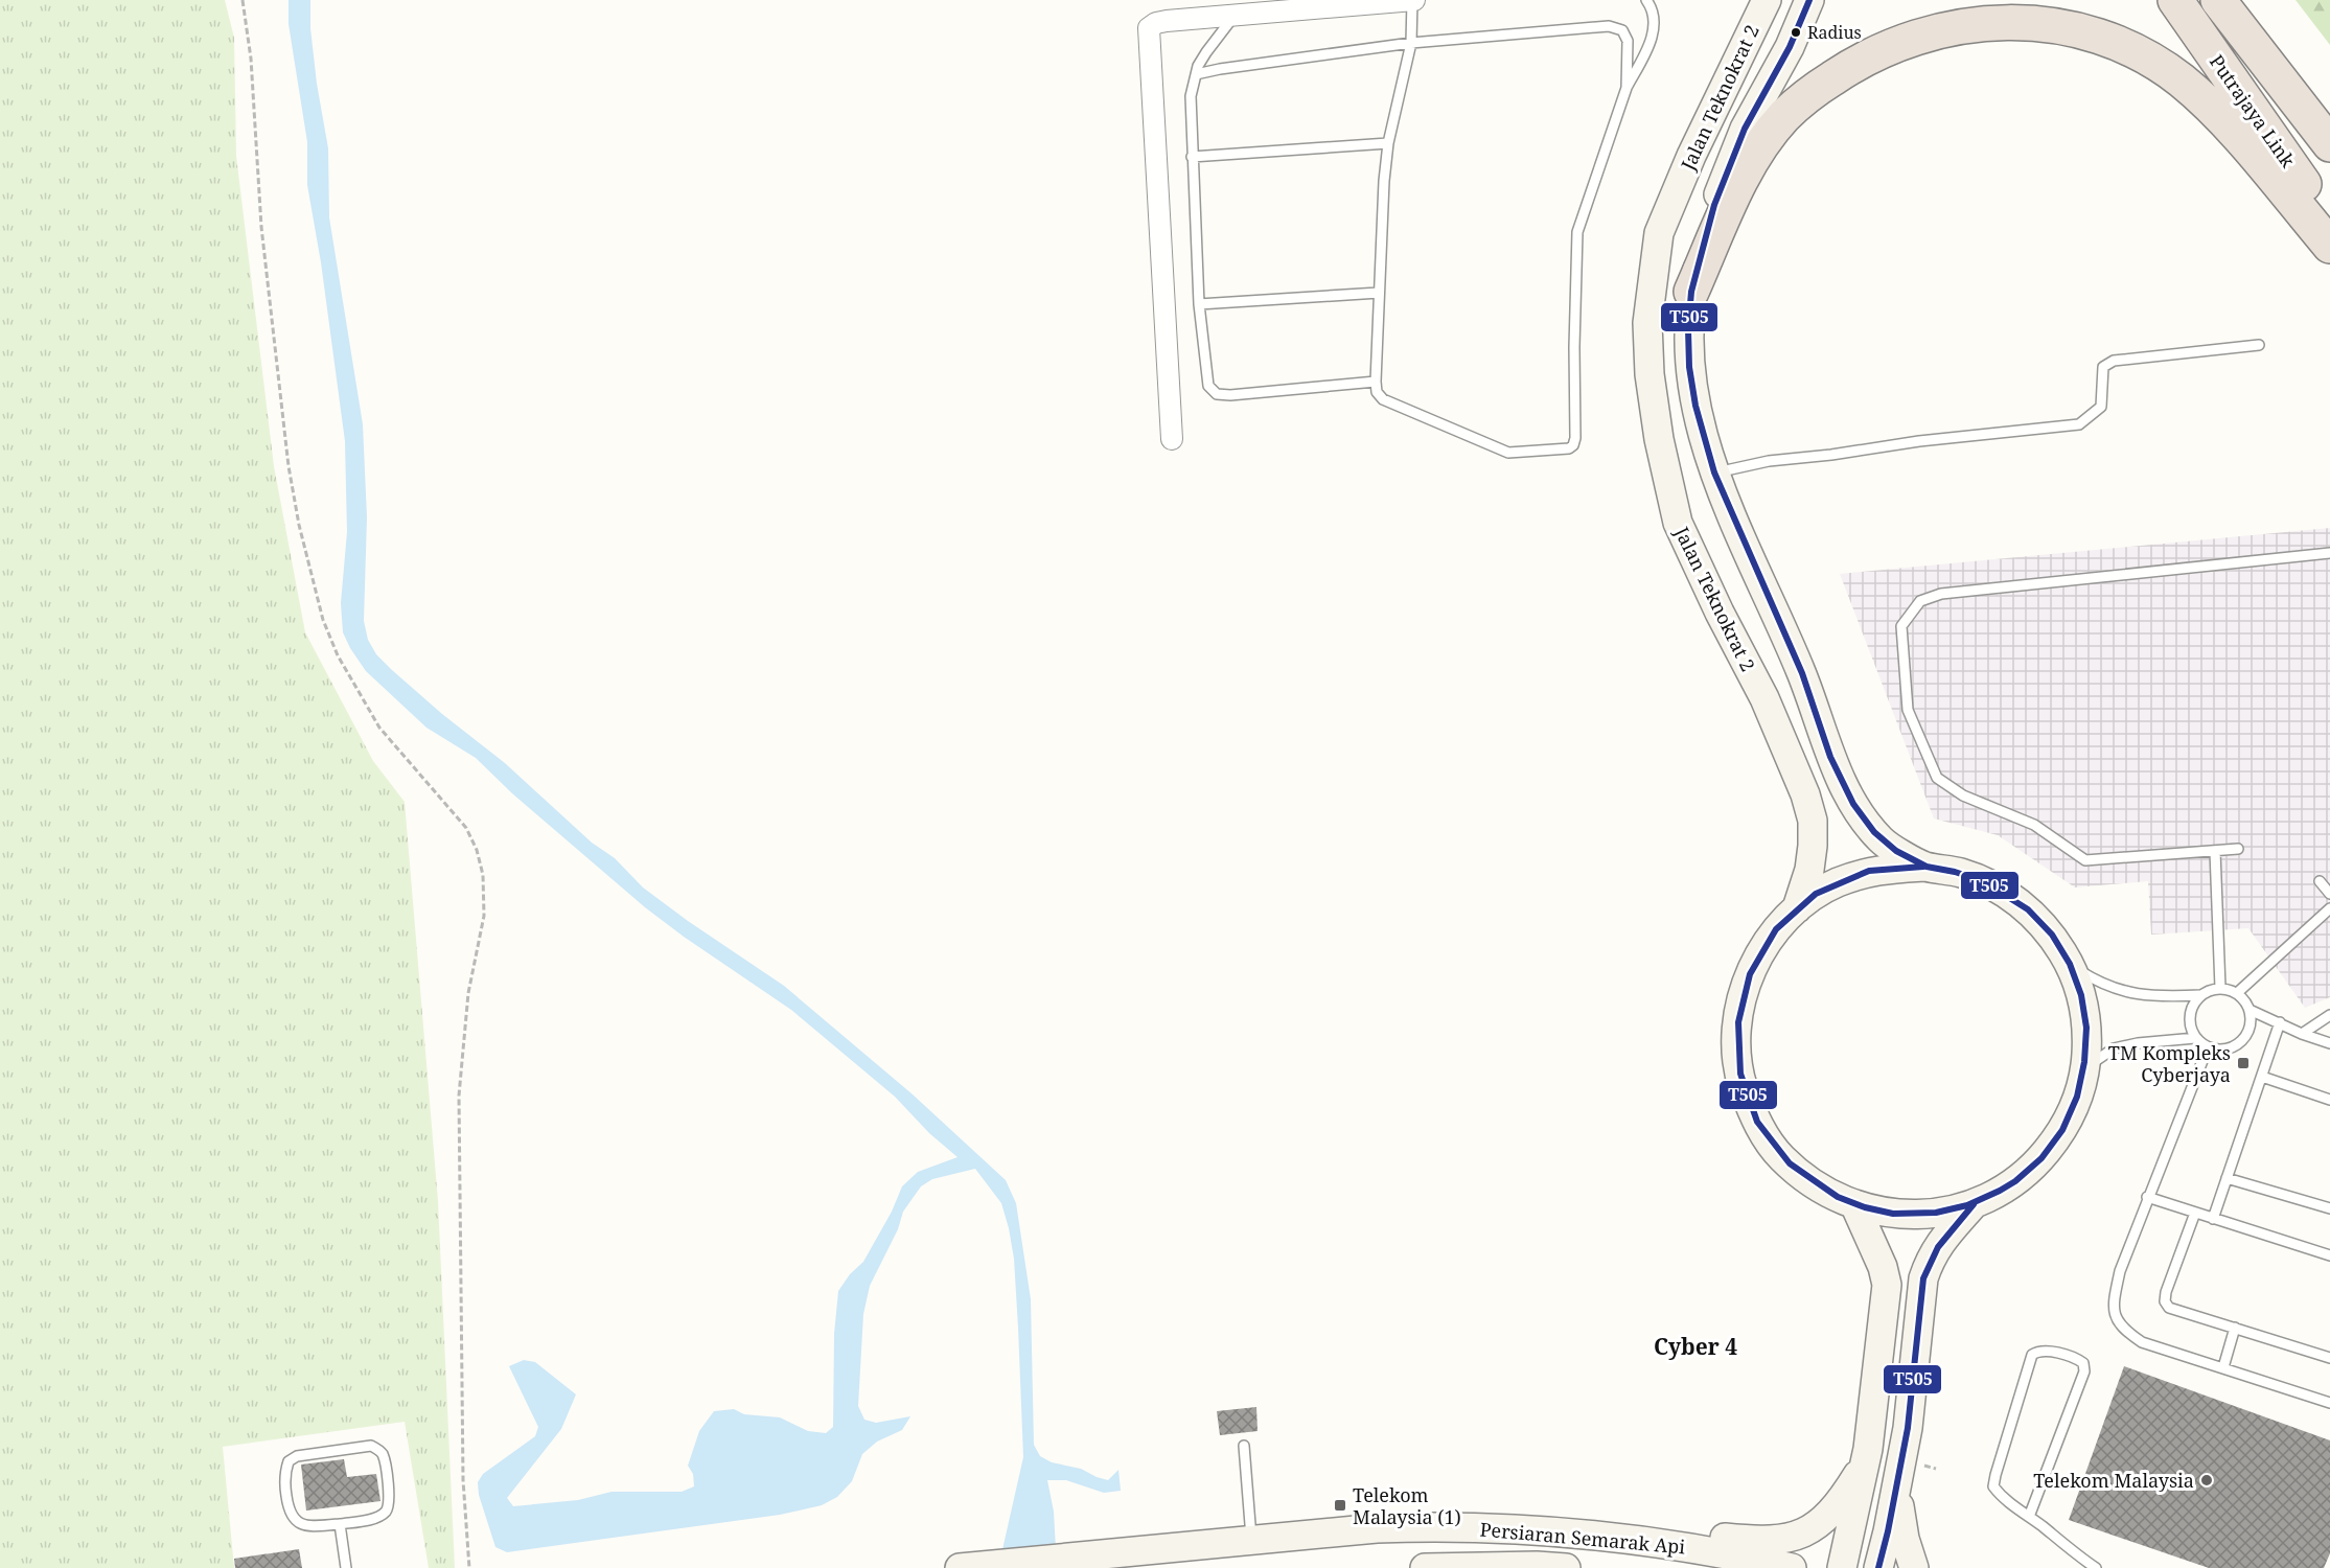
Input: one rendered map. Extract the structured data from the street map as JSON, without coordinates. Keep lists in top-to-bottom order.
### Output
{
  "streets": {
    "highway": ["Putrajaya Link"],
    "main road": ["Jalan Teknokrat 2", "Persiaran Semarak Api"]
  },
  "districts": ["Cyber 4"],
  "places": {
    "other": ["Radius", "Telekom Malaysia"],
    "transit": ["TM Kompleks Cyberjaya", "Telekom Malaysia (1)"]
  },
  "lines": ["transit line T505"]
}
